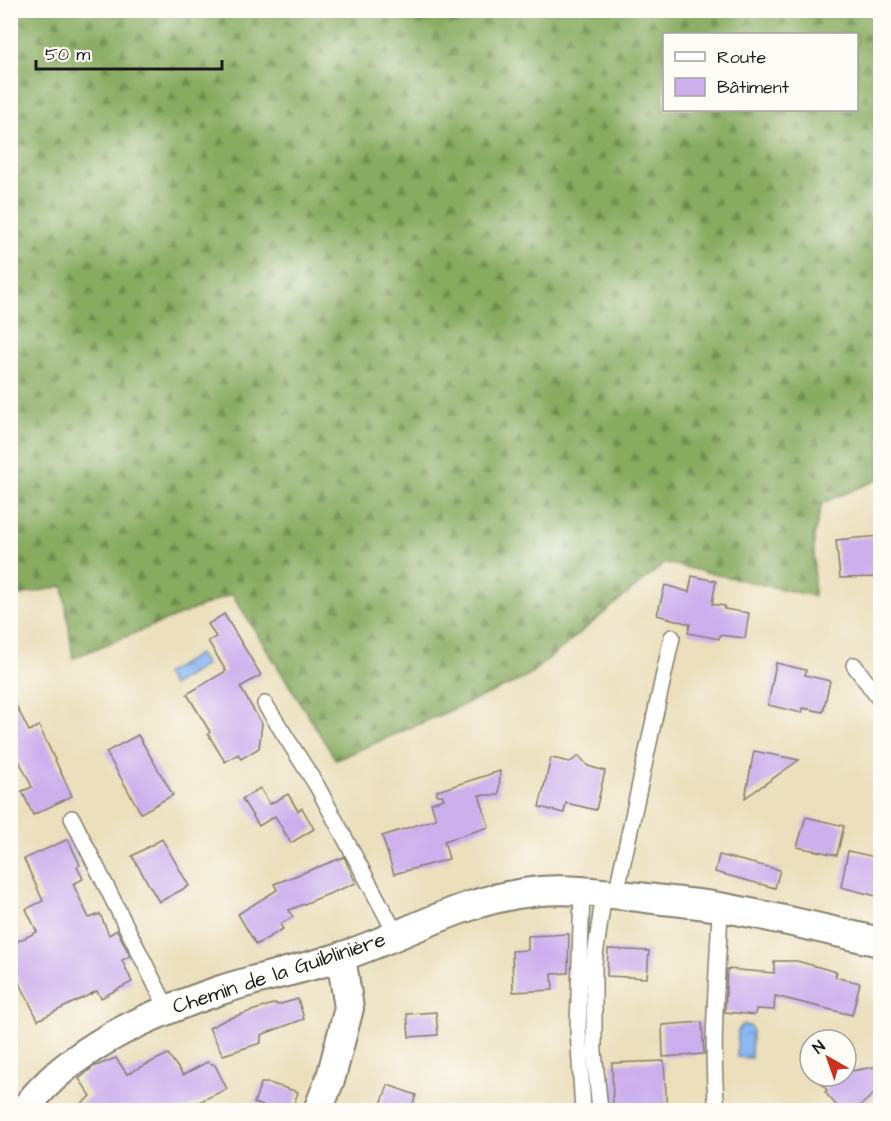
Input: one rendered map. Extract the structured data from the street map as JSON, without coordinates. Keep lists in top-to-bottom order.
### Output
{
  "streets": {
    "street": ["Chemin de la Guiblinière"]
  },
  "legend": ["Route", "Bâtiment"],
  "scale_bar": "50 m",
  "north": "top left"
}
